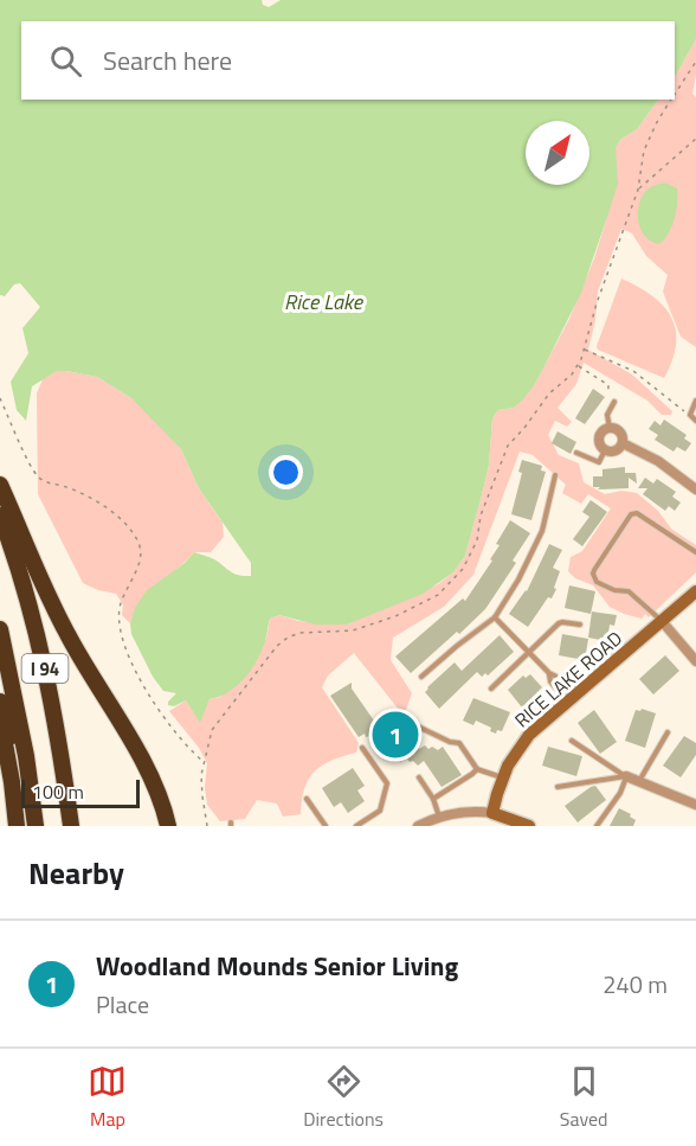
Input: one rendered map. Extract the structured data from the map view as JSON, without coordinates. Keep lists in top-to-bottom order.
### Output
{
  "streets": {
    "highway": ["I 94"],
    "street": ["RICE LAKE ROAD"]
  },
  "water": ["Rice Lake"],
  "scale_bar": "100 m",
  "north": "top right",
  "page": {
    "search": "Search here",
    "pins": "1",
    "scale": "100 m",
    "heading": "Nearby",
    "list": [
      {
        "mark": "1",
        "name": "Woodland Mounds Senior Living",
        "note": "Place",
        "value": "240 m"
      }
    ],
    "nav": ["Map", "Directions", "Saved"]
  }
}
